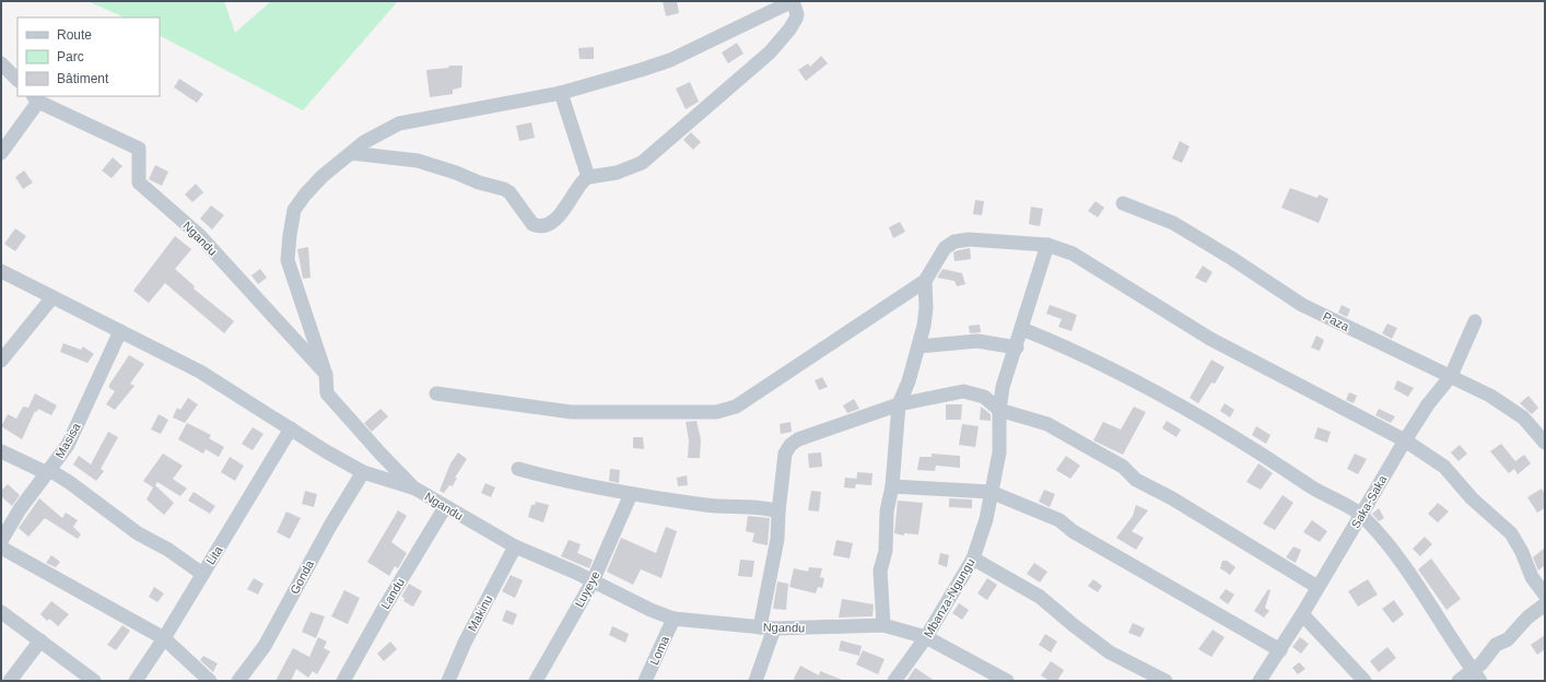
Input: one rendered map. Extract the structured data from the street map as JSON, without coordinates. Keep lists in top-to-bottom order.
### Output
{
  "streets": {
    "street": [
      "Ngandu",
      "Paza",
      "Masisa",
      "Saka-Saka",
      "Lita",
      "Gonda",
      "Luyeye",
      "Landu",
      "Mbanza-Ngungu",
      "Makinu",
      "Loma"
    ]
  },
  "crossings": [
    ["Ngandu", "Luyeye"],
    ["Ngandu", "Landu"],
    ["Ngandu", "Mbanza-Ngungu"],
    ["Ngandu", "Makinu"],
    ["Ngandu", "Loma"],
    ["Paza", "Saka-Saka"]
  ],
  "legend": ["Route", "Parc", "Bâtiment"]
}
